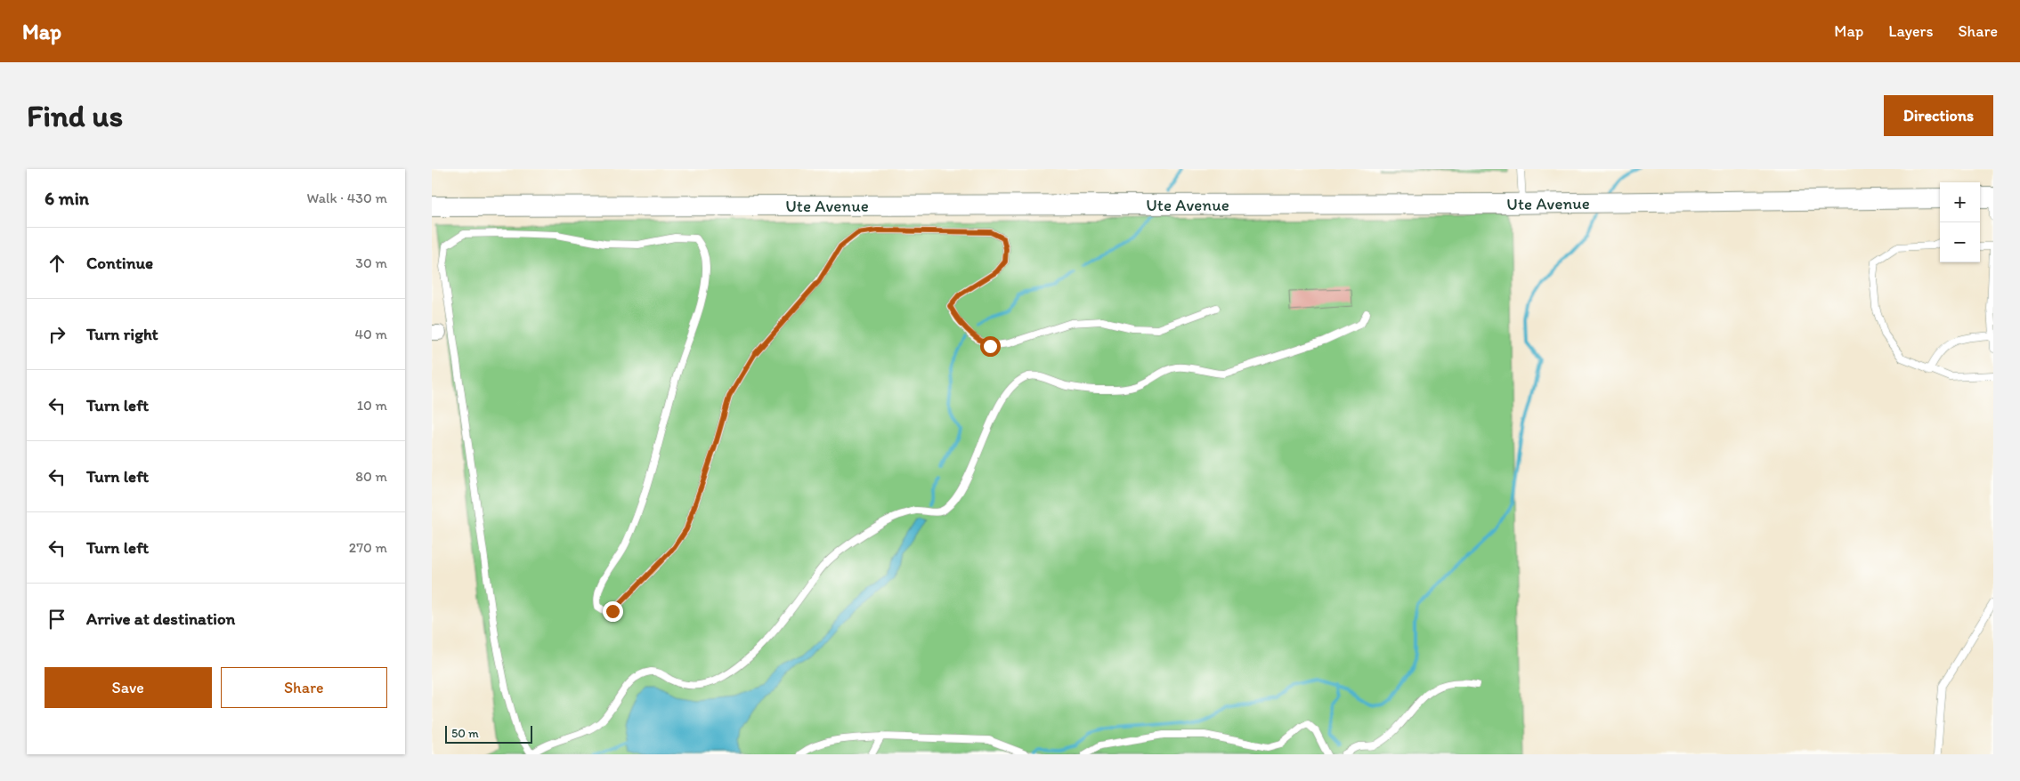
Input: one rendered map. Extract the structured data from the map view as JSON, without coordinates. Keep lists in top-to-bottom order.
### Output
{
  "streets": {
    "main road": ["Ute Avenue"]
  },
  "scale_bar": "50 m",
  "page": {
    "header": "Map",
    "nav": ["Map", "Layers", "Share"],
    "buttons": [
      "Directions",
      ["Save", "Share"]
    ],
    "title": "Find us",
    "heading": ["6 min", "Walk · 430 m"],
    "map_buttons": ["+", "−"],
    "list": [
      ["Continue", "30 m"],
      ["Turn right", "40 m"],
      ["Turn left", "10 m"],
      ["Turn left", "80 m"],
      ["Turn left", "270 m"],
      "Arrive at destination"
    ],
    "scale": "50 m"
  }
}
